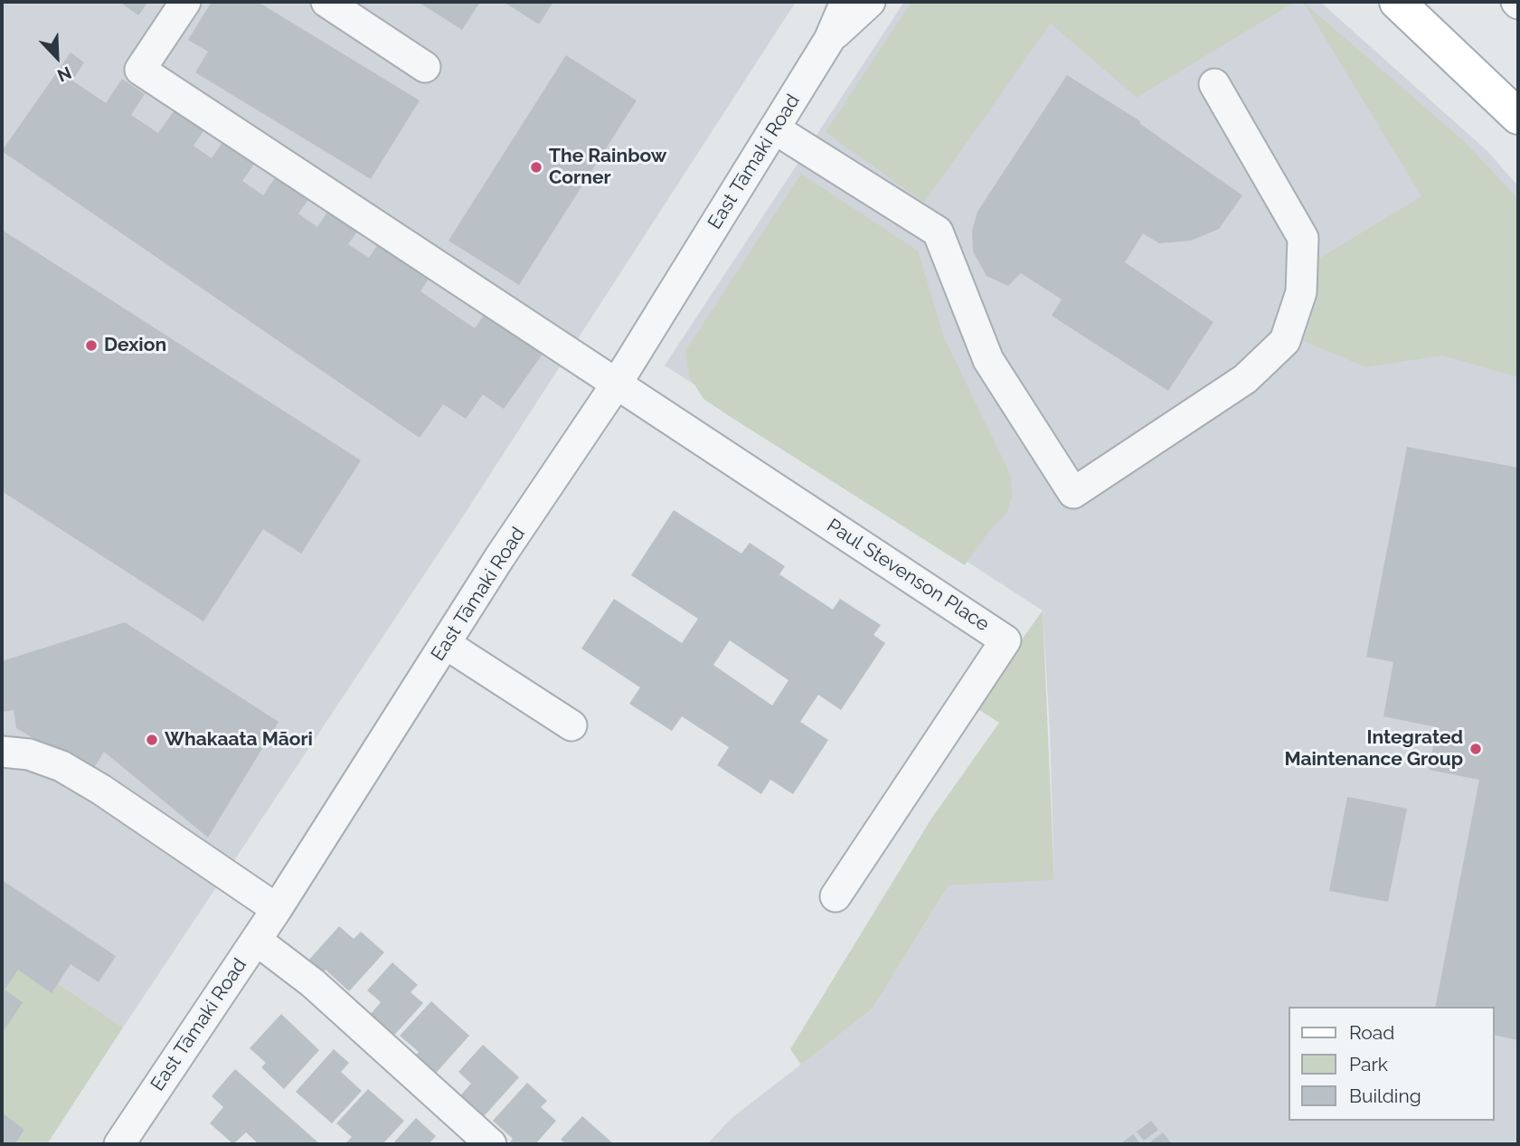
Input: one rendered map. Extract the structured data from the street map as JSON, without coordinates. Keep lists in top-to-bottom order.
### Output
{
  "streets": {
    "street": ["East Tāmaki Road", "Paul Stevenson Place"]
  },
  "crossings": [
    ["East Tāmaki Road", "Paul Stevenson Place"]
  ],
  "places": [
    "The Rainbow Corner",
    "Dexion",
    "Whakaata Māori",
    "Integrated Maintenance Group"
  ],
  "legend": ["Road", "Park", "Building"],
  "north": "bottom right"
}
